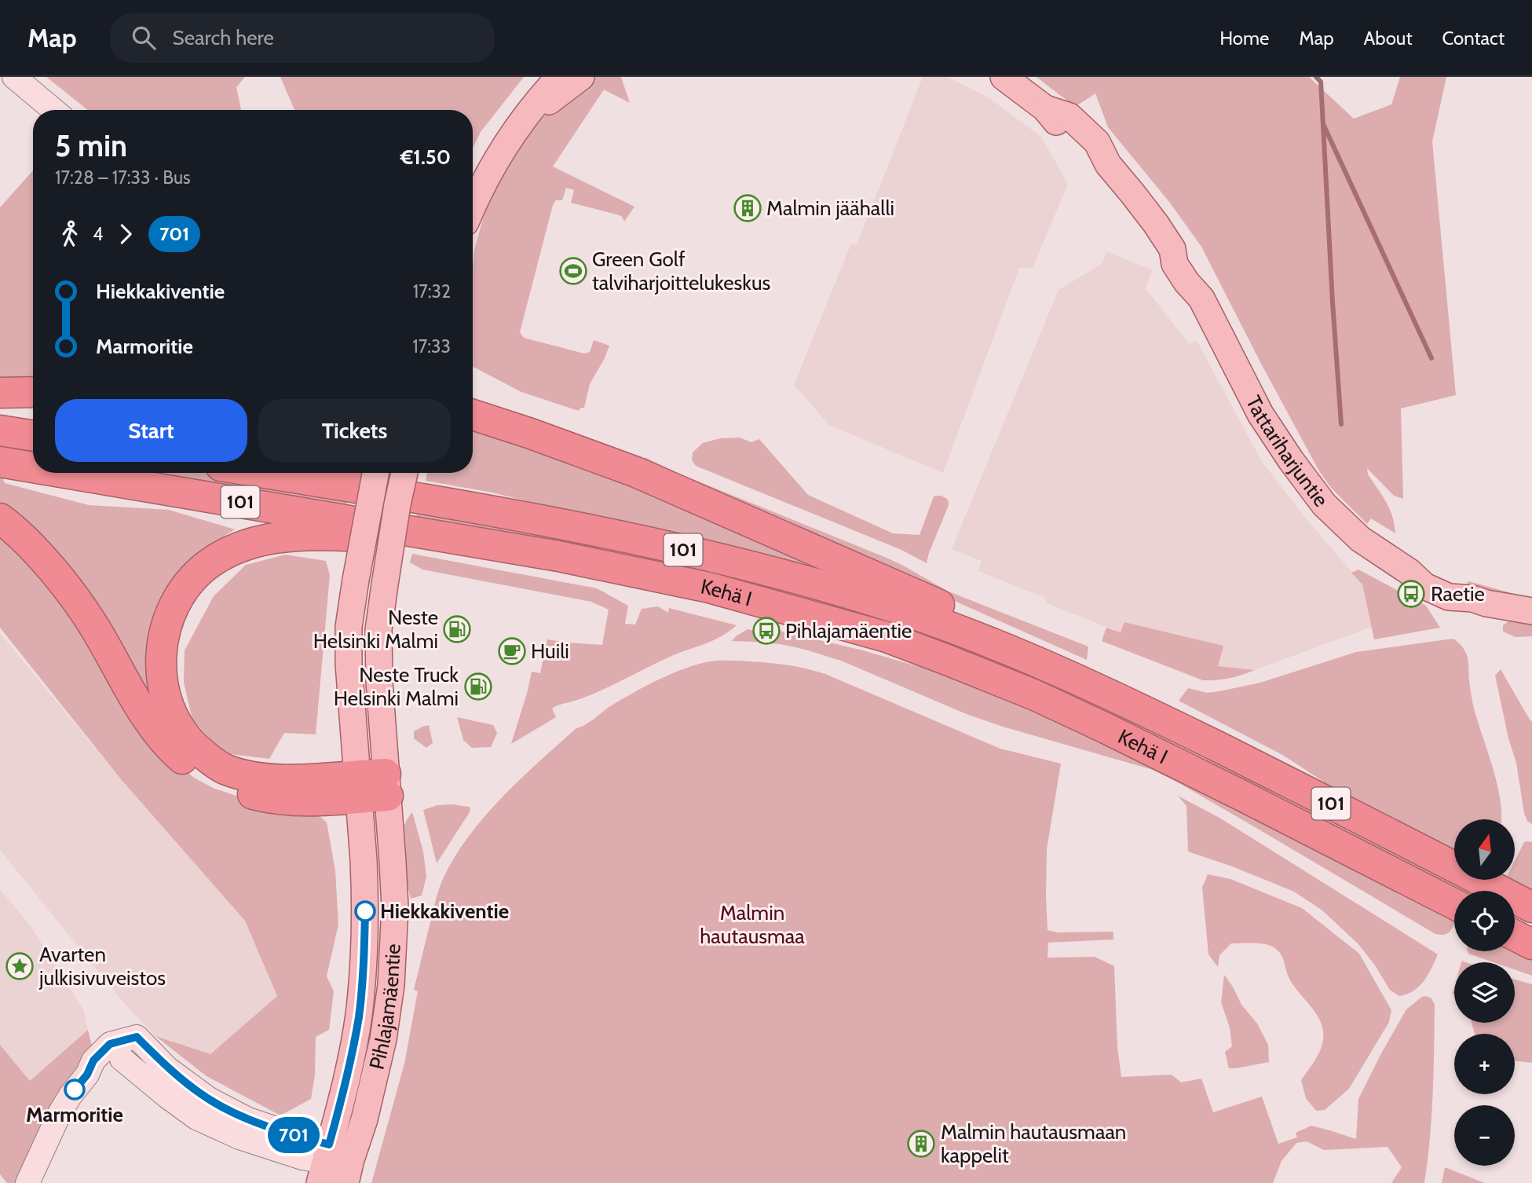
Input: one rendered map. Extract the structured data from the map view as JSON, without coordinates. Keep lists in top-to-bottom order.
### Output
{
  "streets": {
    "highway": ["101", "Kehä I"],
    "main road": ["Tattariharjuntie", "Pihlajamäentie"]
  },
  "parks": ["Malmin hautausmaa"],
  "places": {
    "building": ["Malmin jäähalli", "Malmin hautausmaan kappelit"],
    "sports": ["Green Golf talviharjoittelukeskus"],
    "bus stop": ["Raetie", "Pihlajamäentie"],
    "fuel station": ["Neste Helsinki Malmi", "Neste Truck Helsinki Malmi"],
    "cafe": ["Huili"],
    "other": ["Hiekkakiventie", "Marmoritie"],
    "place": ["Avarten julkisivuveistos"]
  },
  "lines": ["bus line 701"],
  "north": "top",
  "page": {
    "header": "Map",
    "search": "Search here",
    "nav": [
      "Home",
      "Map",
      "About",
      "Contact"
    ],
    "on_map": "701",
    "heading": ["5 min", "17:28 – 17:33 · Bus", "€1.50"],
    "legs": ["4", "701"],
    "list": [
      {
        "name": "Hiekkakiventie",
        "value": "17:32"
      },
      {
        "name": "Marmoritie",
        "value": "17:33"
      }
    ],
    "buttons": ["Start", "Tickets"],
    "map_buttons": ["+", "−"]
  }
}
